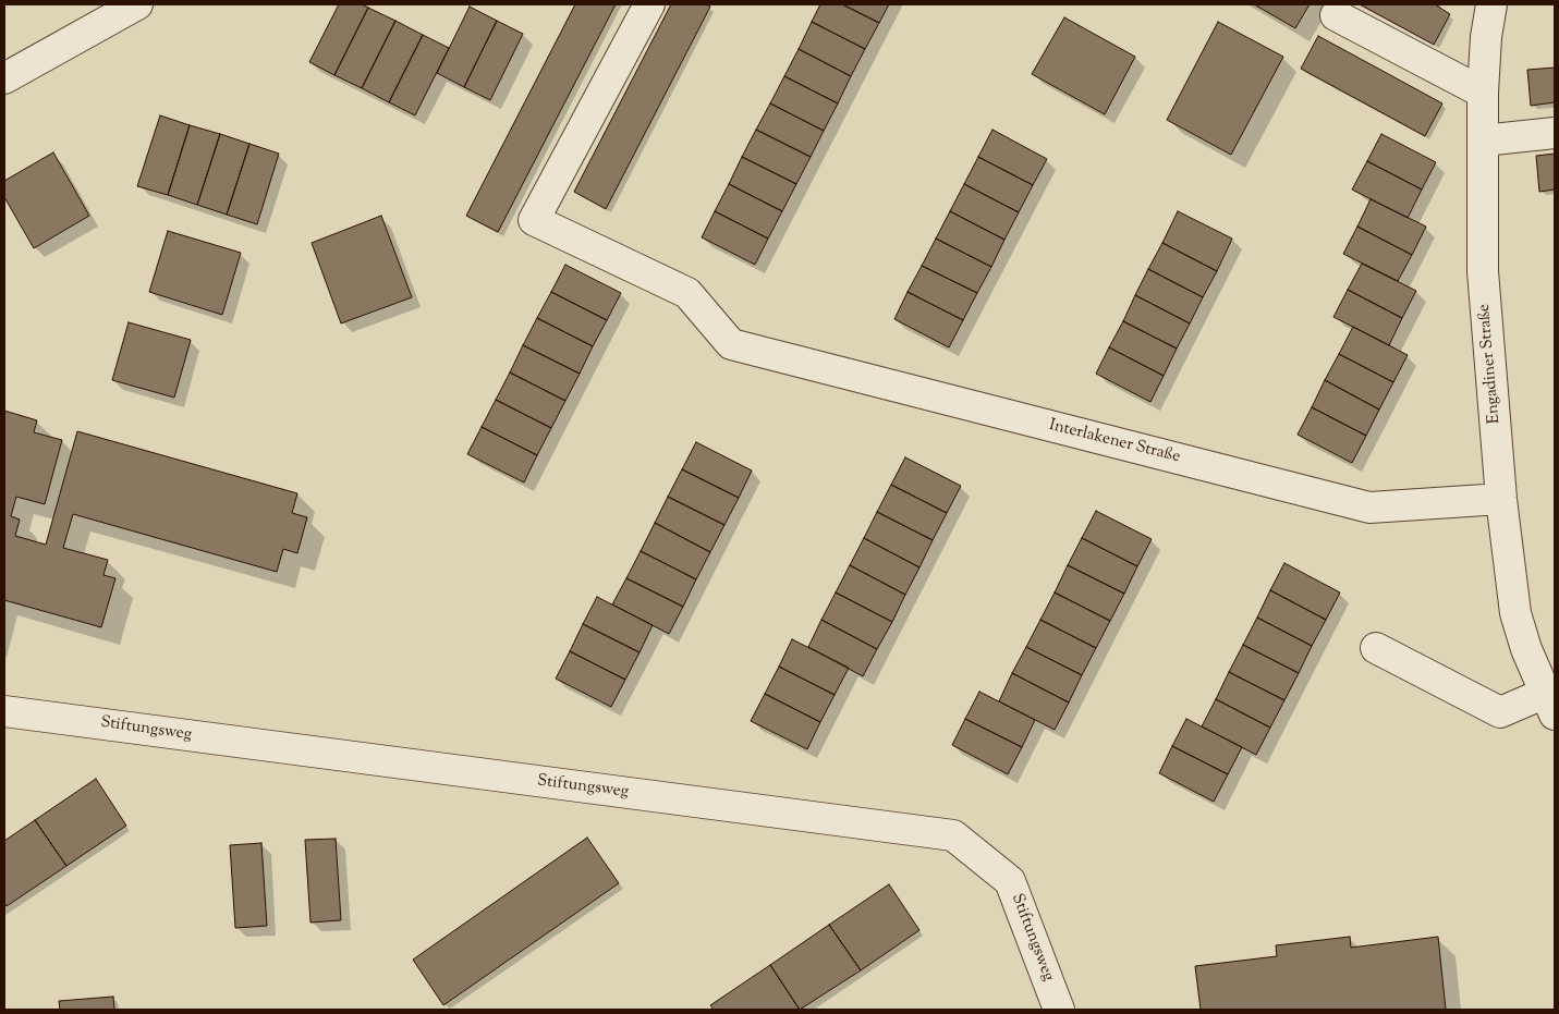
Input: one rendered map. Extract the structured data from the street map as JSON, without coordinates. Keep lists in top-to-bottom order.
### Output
{
  "streets": {
    "street": ["Engadiner Straße", "Interlakener Straße", "Stiftungsweg"]
  },
  "crossings": [
    ["Engadiner Straße", "Interlakener Straße"]
  ]
}
